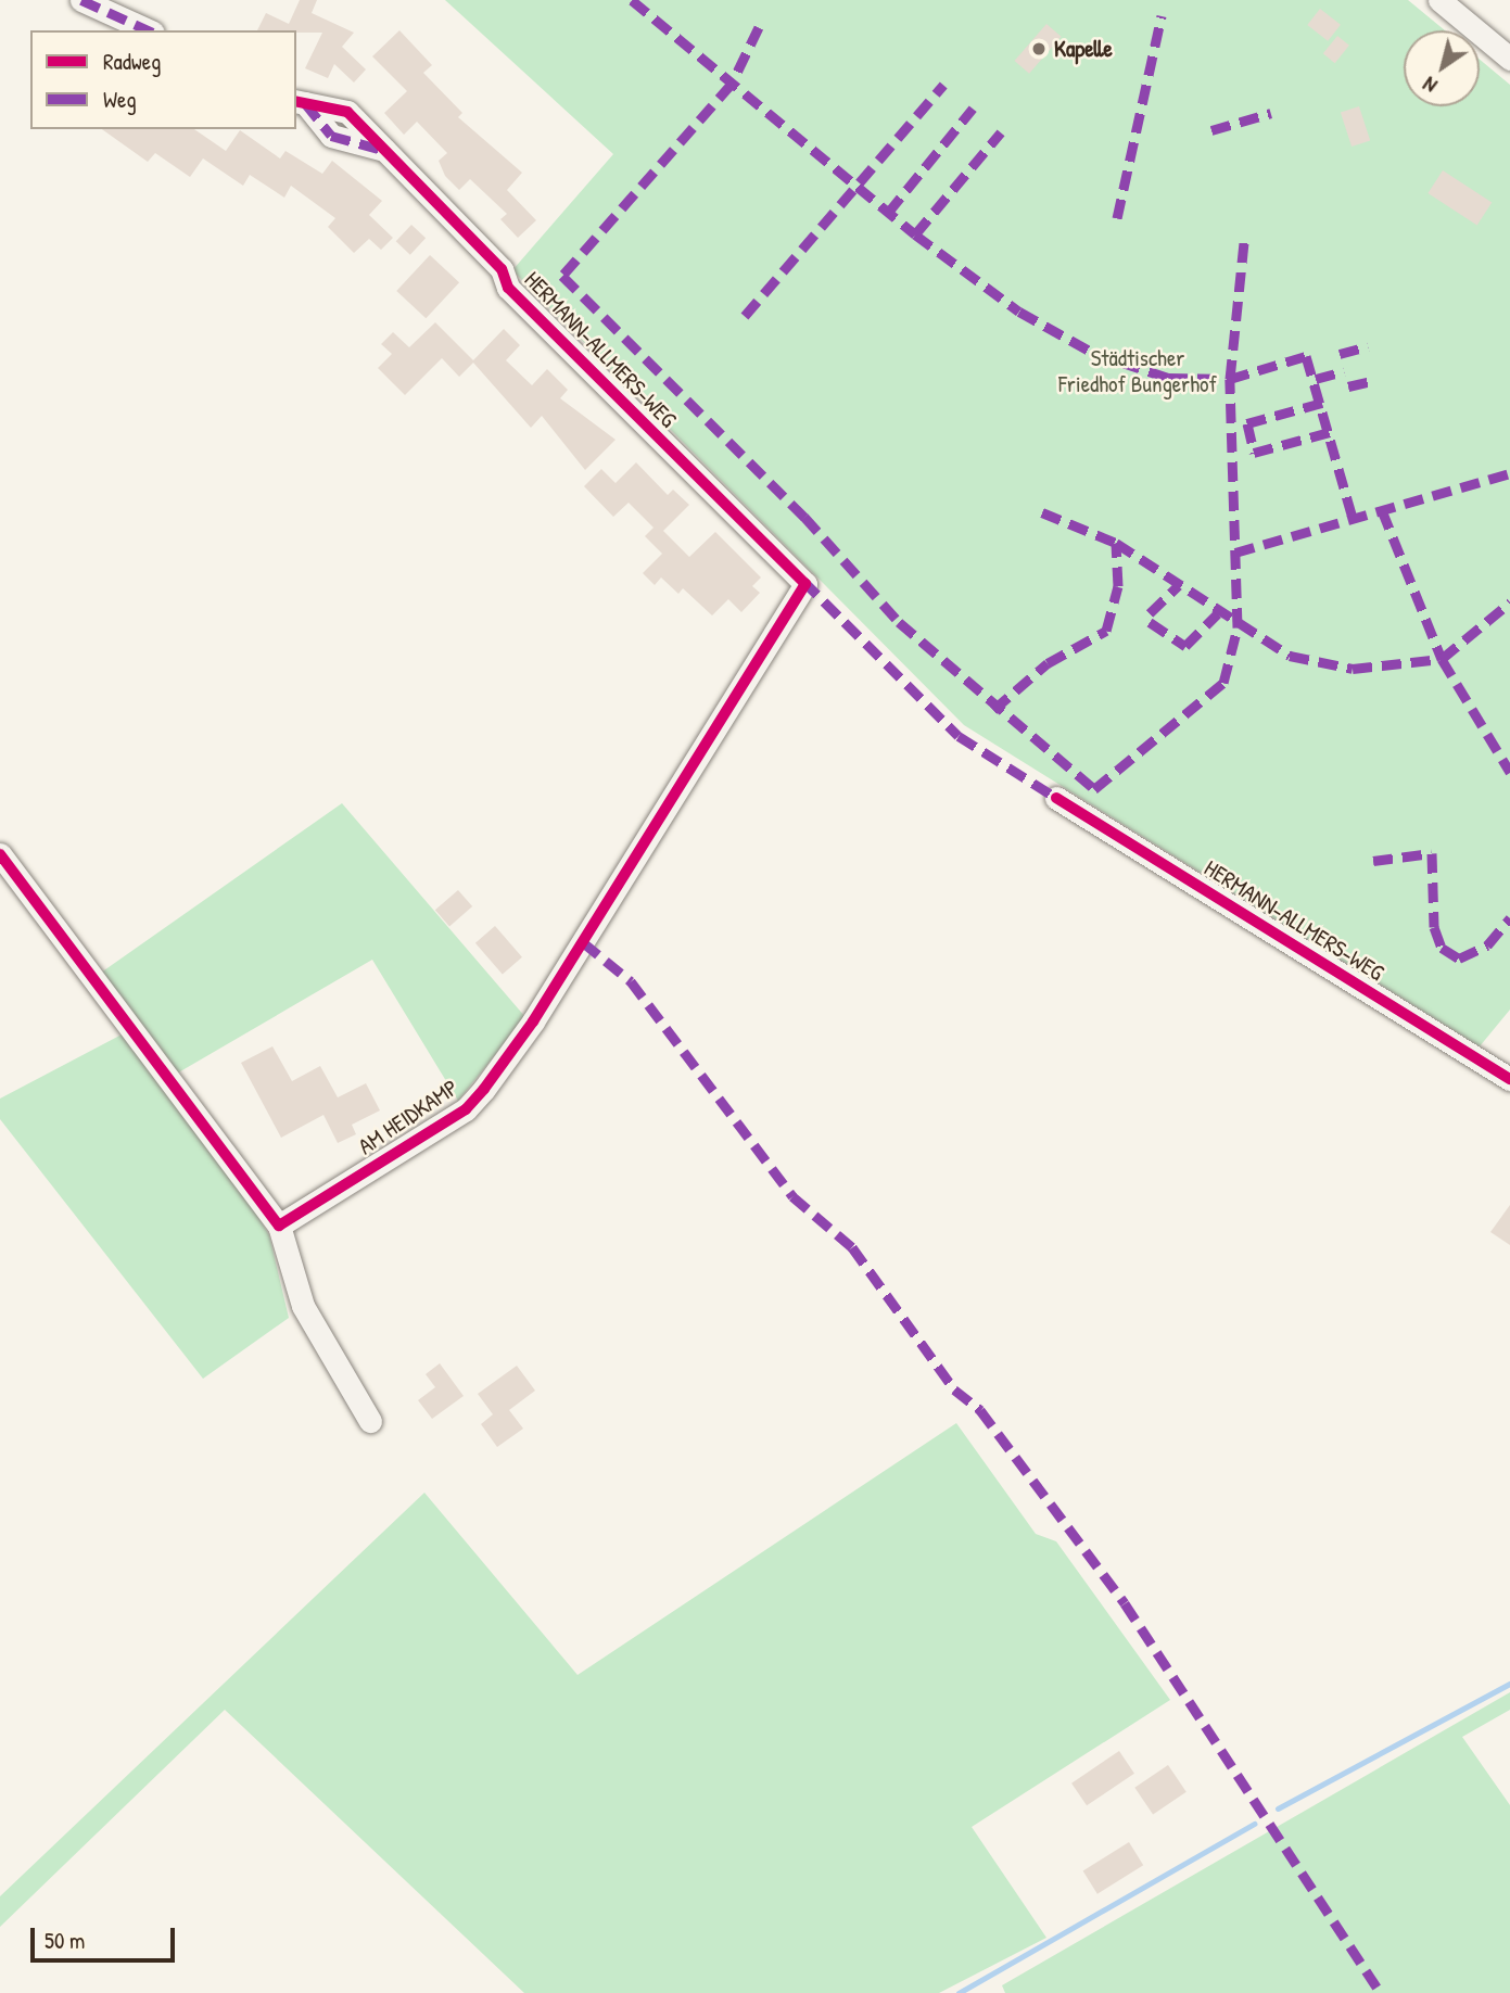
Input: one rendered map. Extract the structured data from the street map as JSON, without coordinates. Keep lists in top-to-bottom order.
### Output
{
  "streets": {
    "street": ["HERMANN-ALLMERS-WEG", "AM HEIDKAMP"]
  },
  "crossings": [
    ["HERMANN-ALLMERS-WEG", "AM HEIDKAMP"]
  ],
  "parks": ["Städtischer Friedhof Bungerhof"],
  "places": ["Kapelle"],
  "legend": ["Radweg", "Weg"],
  "scale_bar": "50 m",
  "north": "bottom left"
}
